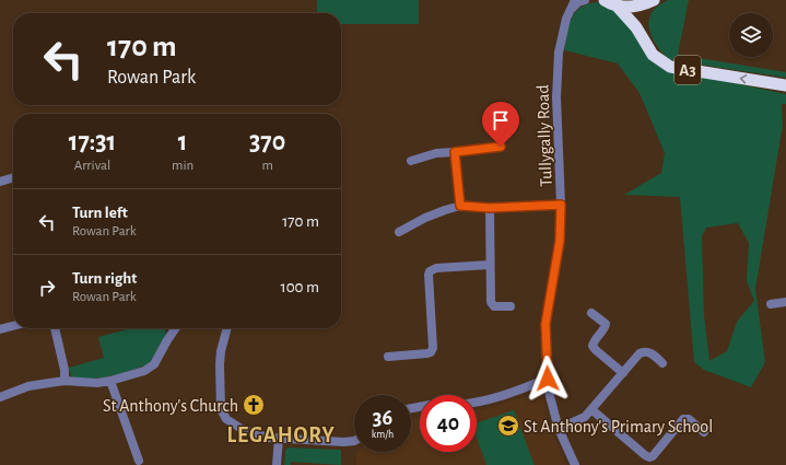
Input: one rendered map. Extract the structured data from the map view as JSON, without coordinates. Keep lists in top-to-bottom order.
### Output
{
  "streets": {
    "highway": ["A3"],
    "street": ["Tullygally Road"]
  },
  "districts": ["LEGAHORY"],
  "places": {
    "church": ["St Anthony's Church"],
    "school or university": ["St Anthony's Primary School"]
  },
  "page": {
    "turn": ["170 m", "Rowan Park"],
    "eta": [
      "17:31",
      "Arrival",
      "1",
      "min",
      "370",
      "m"
    ],
    "list": [
      {
        "name": "Turn left",
        "note": "Rowan Park",
        "value": "170 m"
      },
      {
        "name": "Turn right",
        "note": "Rowan Park",
        "value": "100 m"
      }
    ],
    "speed": "36 km/h",
    "limit": "40"
  }
}
